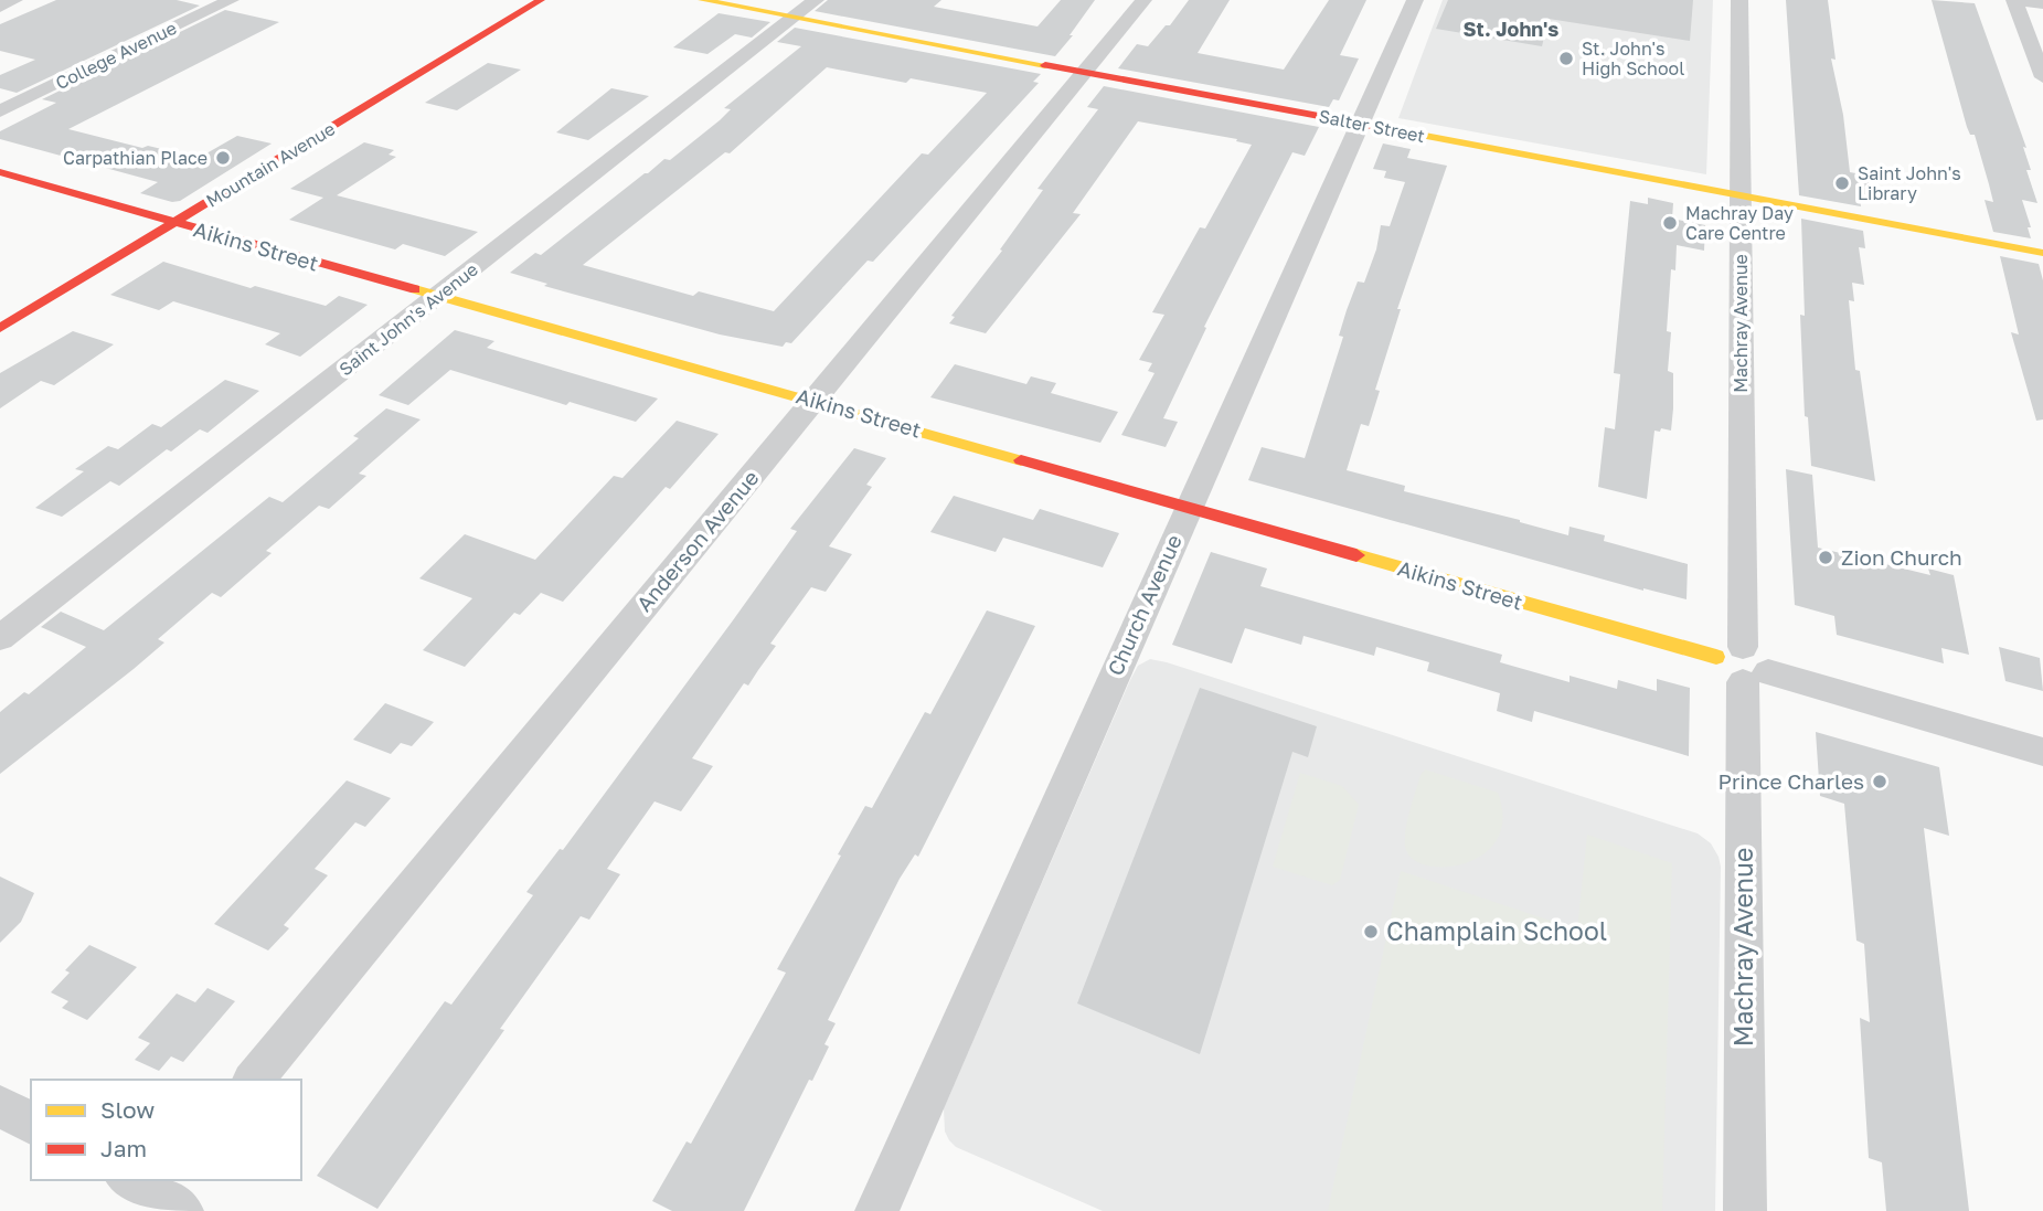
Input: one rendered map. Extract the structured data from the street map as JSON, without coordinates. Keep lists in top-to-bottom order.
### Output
{
  "streets": {
    "main road": ["Salter Street", "Mountain Avenue", "Aikins Street"],
    "street": [
      "College Avenue",
      "Saint John's Avenue",
      "Machray Avenue",
      "Anderson Avenue",
      "Church Avenue"
    ]
  },
  "crossings": [
    ["Salter Street", "Saint John's Avenue"],
    ["Salter Street", "Machray Avenue"],
    ["Salter Street", "Anderson Avenue"],
    ["Salter Street", "Church Avenue"],
    ["Mountain Avenue", "Aikins Street"],
    ["Aikins Street", "Saint John's Avenue"],
    ["Aikins Street", "Machray Avenue"],
    ["Aikins Street", "Anderson Avenue"],
    ["Aikins Street", "Church Avenue"]
  ],
  "districts": ["St. John's"],
  "places": [
    "St. John's High School",
    "Carpathian Place",
    "Saint John's Library",
    "Machray Day Care Centre",
    "Zion Church",
    "Prince Charles",
    "Champlain School"
  ],
  "legend": ["Slow", "Jam"]
}
